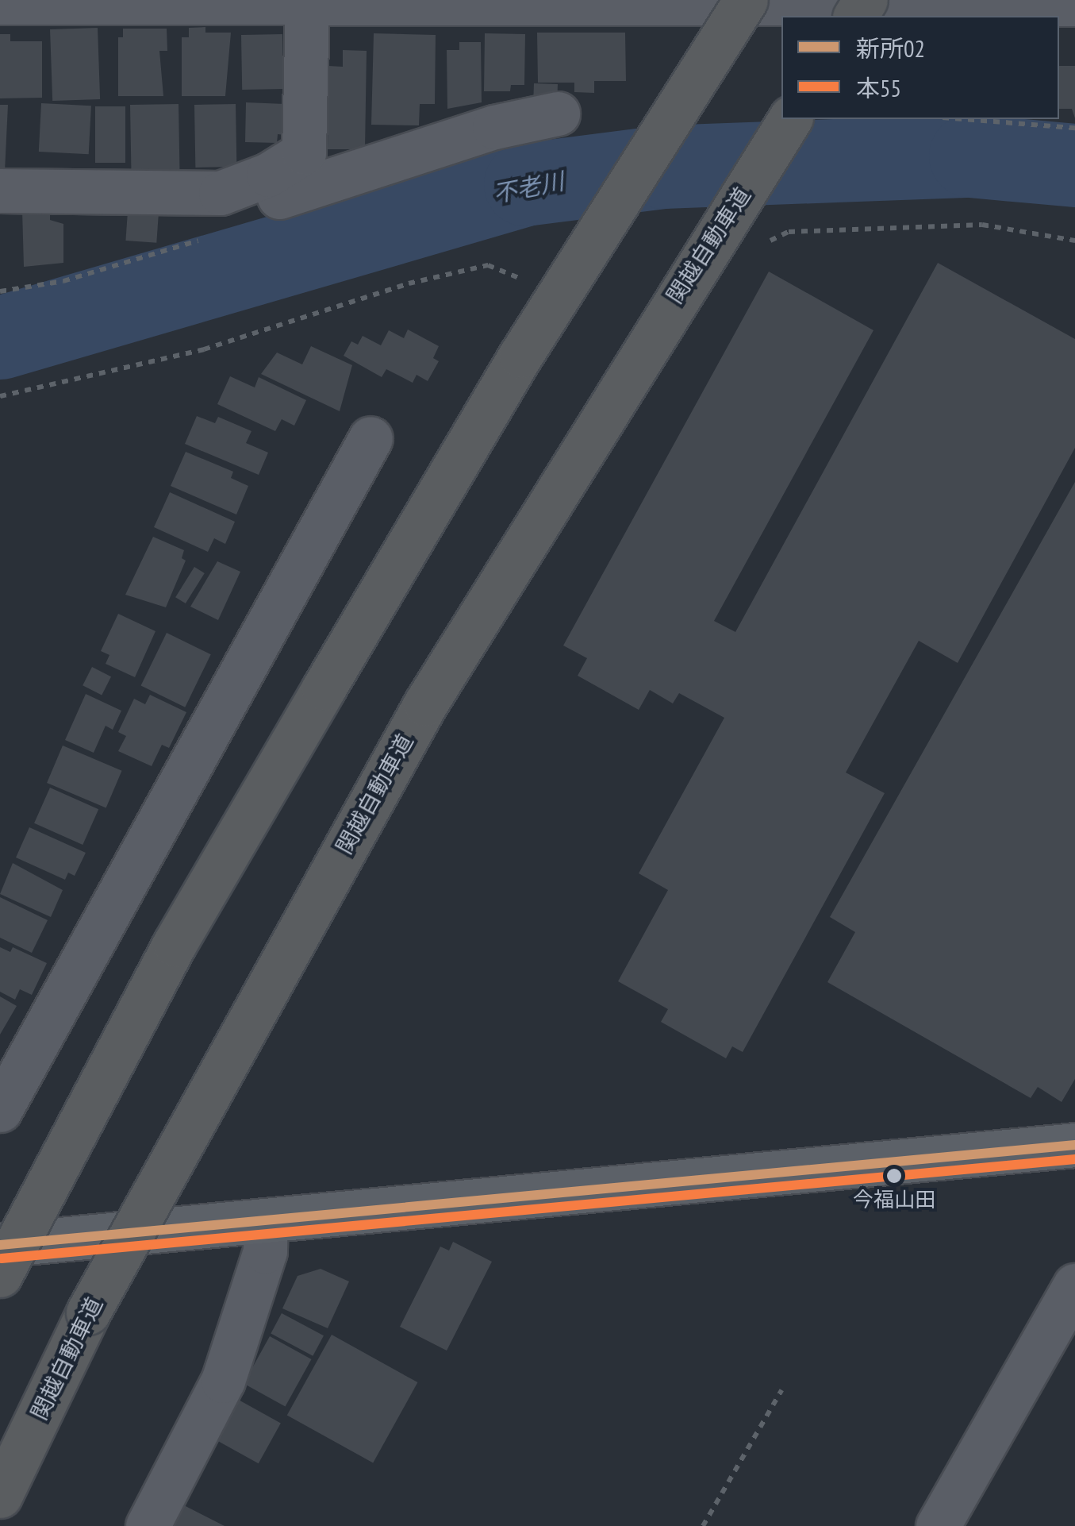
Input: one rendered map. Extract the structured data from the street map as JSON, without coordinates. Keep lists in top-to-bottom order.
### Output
{
  "streets": {
    "highway": ["関越自動車道"]
  },
  "water": ["不老川"],
  "places": ["今福山田"],
  "lines": ["transit line 新所02", "transit line 本55"],
  "legend": ["新所02", "本55"]
}
